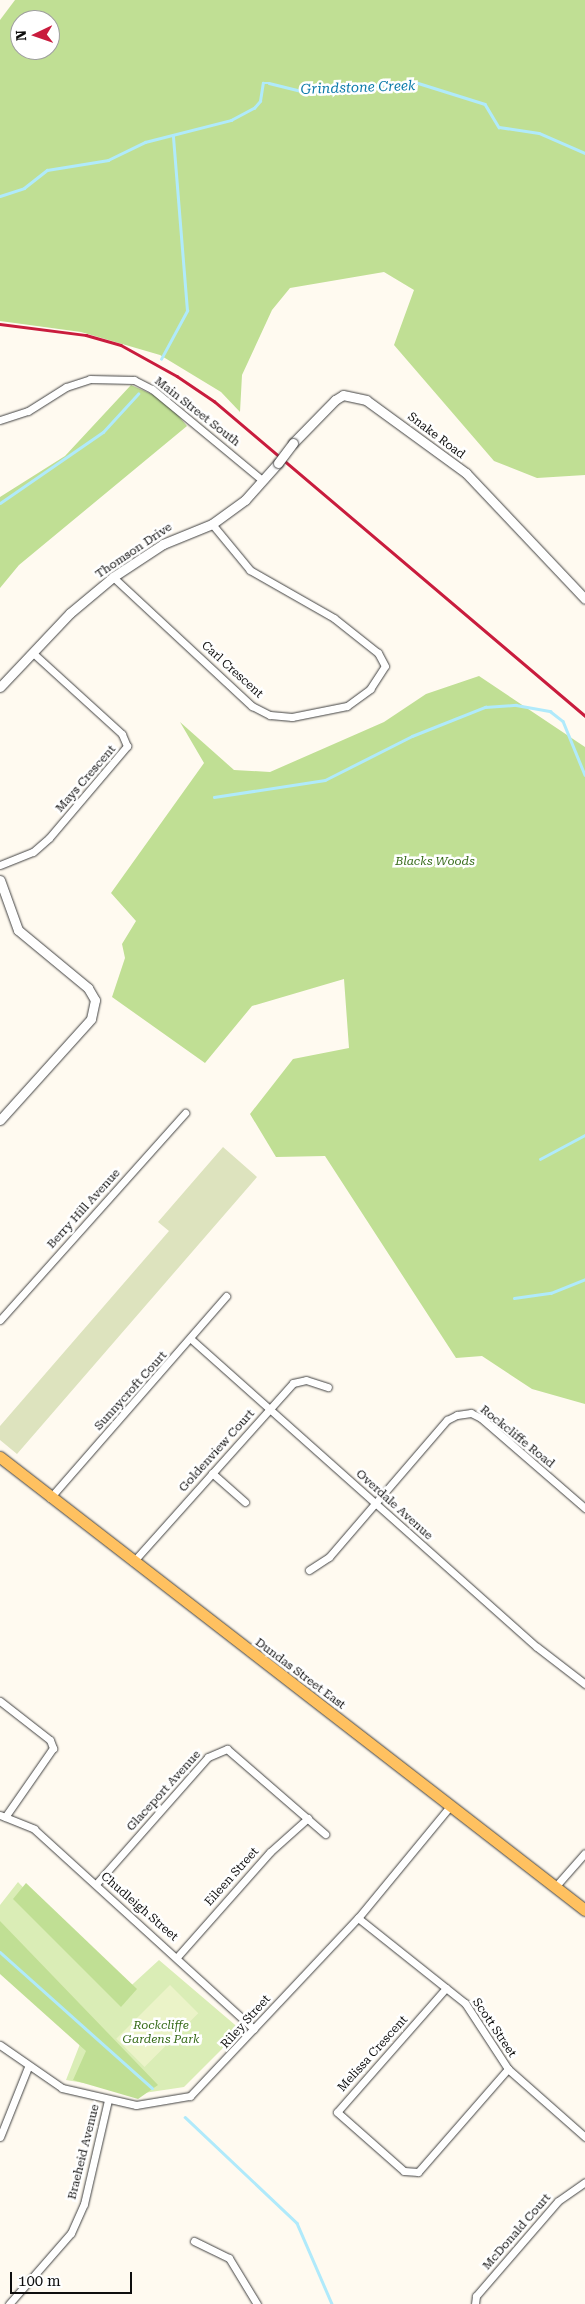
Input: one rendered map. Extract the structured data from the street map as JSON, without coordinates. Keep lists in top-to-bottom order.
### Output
{
  "streets": {
    "main road": ["Dundas Street East"],
    "street": [
      "Main Street South",
      "Snake Road",
      "Thomson Drive",
      "Carl Crescent",
      "Mays Crescent",
      "Berry Hill Avenue",
      "Sunnycroft Court",
      "Rockcliffe Road",
      "Goldenview Court",
      "Overdale Avenue",
      "Glaceport Avenue",
      "Eileen Street",
      "Chudleigh Street",
      "Riley Street",
      "Scott Street",
      "Melissa Crescent",
      "Braeheid Avenue",
      "McDonald Court"
    ]
  },
  "crossings": [
    ["Main Street South", "Snake Road"],
    ["Main Street South", "Thomson Drive"],
    ["Snake Road", "Thomson Drive"],
    ["Thomson Drive", "Carl Crescent"],
    ["Thomson Drive", "Mays Crescent"],
    ["Sunnycroft Court", "Overdale Avenue"],
    ["Sunnycroft Court", "Dundas Street East"],
    ["Rockcliffe Road", "Overdale Avenue"],
    ["Goldenview Court", "Overdale Avenue"],
    ["Goldenview Court", "Dundas Street East"],
    ["Dundas Street East", "Riley Street"],
    ["Glaceport Avenue", "Eileen Street"],
    ["Glaceport Avenue", "Chudleigh Street"],
    ["Eileen Street", "Chudleigh Street"],
    ["Chudleigh Street", "Riley Street"],
    ["Riley Street", "Scott Street"],
    ["Riley Street", "Braeheid Avenue"],
    ["Scott Street", "Melissa Crescent"]
  ],
  "water": ["Grindstone Creek"],
  "parks": ["Blacks Woods", "Rockcliffe Gardens Park"],
  "scale_bar": "100 m",
  "north": "left"
}
